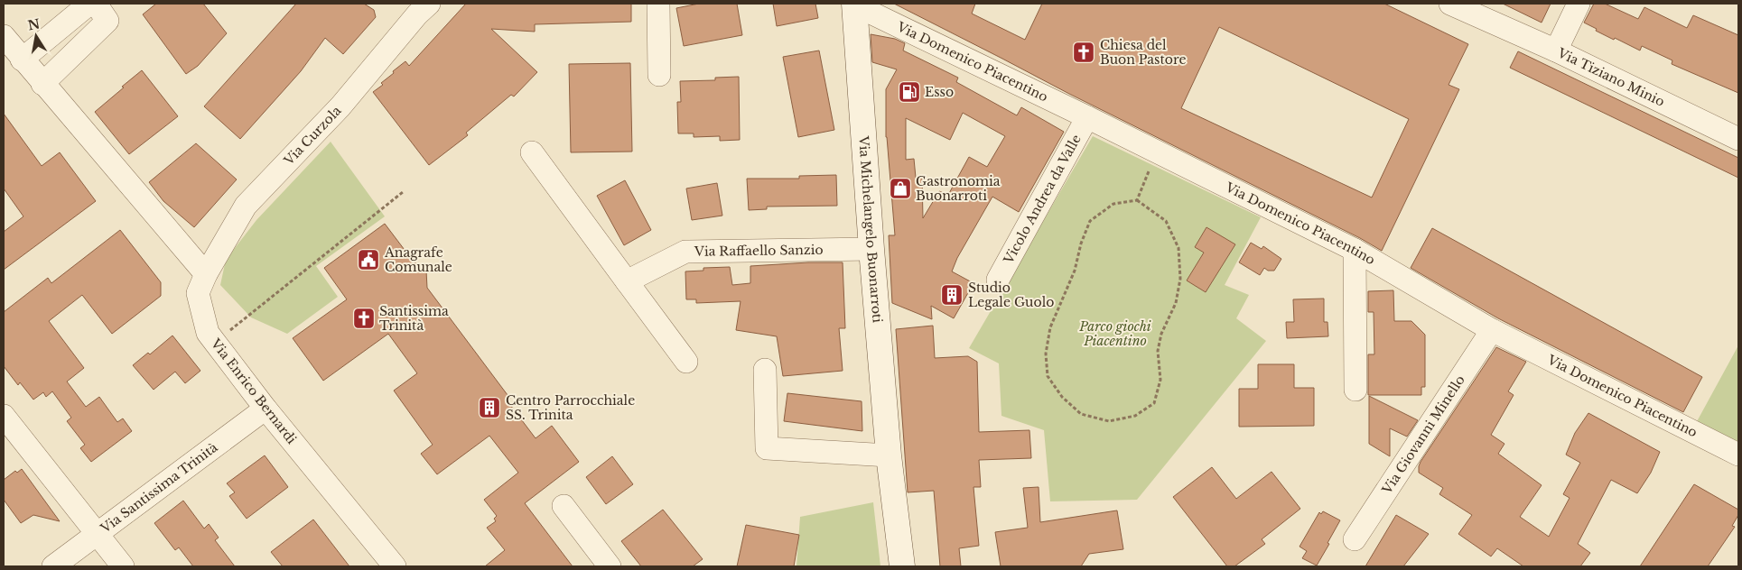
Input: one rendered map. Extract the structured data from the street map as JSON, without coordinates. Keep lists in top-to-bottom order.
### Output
{
  "streets": {
    "street": [
      "Via Domenico Piacentino",
      "Via Tiziano Minio",
      "Via Curzola",
      "Vicolo Andrea da Valle",
      "Via Michelangelo Buonarroti",
      "Via Raffaello Sanzio",
      "Via Enrico Bernardi",
      "Via Giovanni Minello",
      "Via Santissima Trinità"
    ]
  },
  "crossings": [
    ["Via Domenico Piacentino", "Vicolo Andrea da Valle"],
    ["Via Domenico Piacentino", "Via Michelangelo Buonarroti"],
    ["Via Domenico Piacentino", "Via Giovanni Minello"],
    ["Via Curzola", "Via Enrico Bernardi"],
    ["Via Michelangelo Buonarroti", "Via Raffaello Sanzio"],
    ["Via Enrico Bernardi", "Via Santissima Trinità"]
  ],
  "parks": ["Parco giochi Piacentino"],
  "places": {
    "church": ["Chiesa del Buon Pastore", "Santissima Trinità"],
    "fuel station": ["Esso"],
    "shop": ["Gastronomia Buonarroti"],
    "public building": ["Anagrafe Comunale"],
    "building": ["Studio Legale Guolo", "Centro Parrocchiale SS. Trinita"]
  },
  "north": "top"
}
